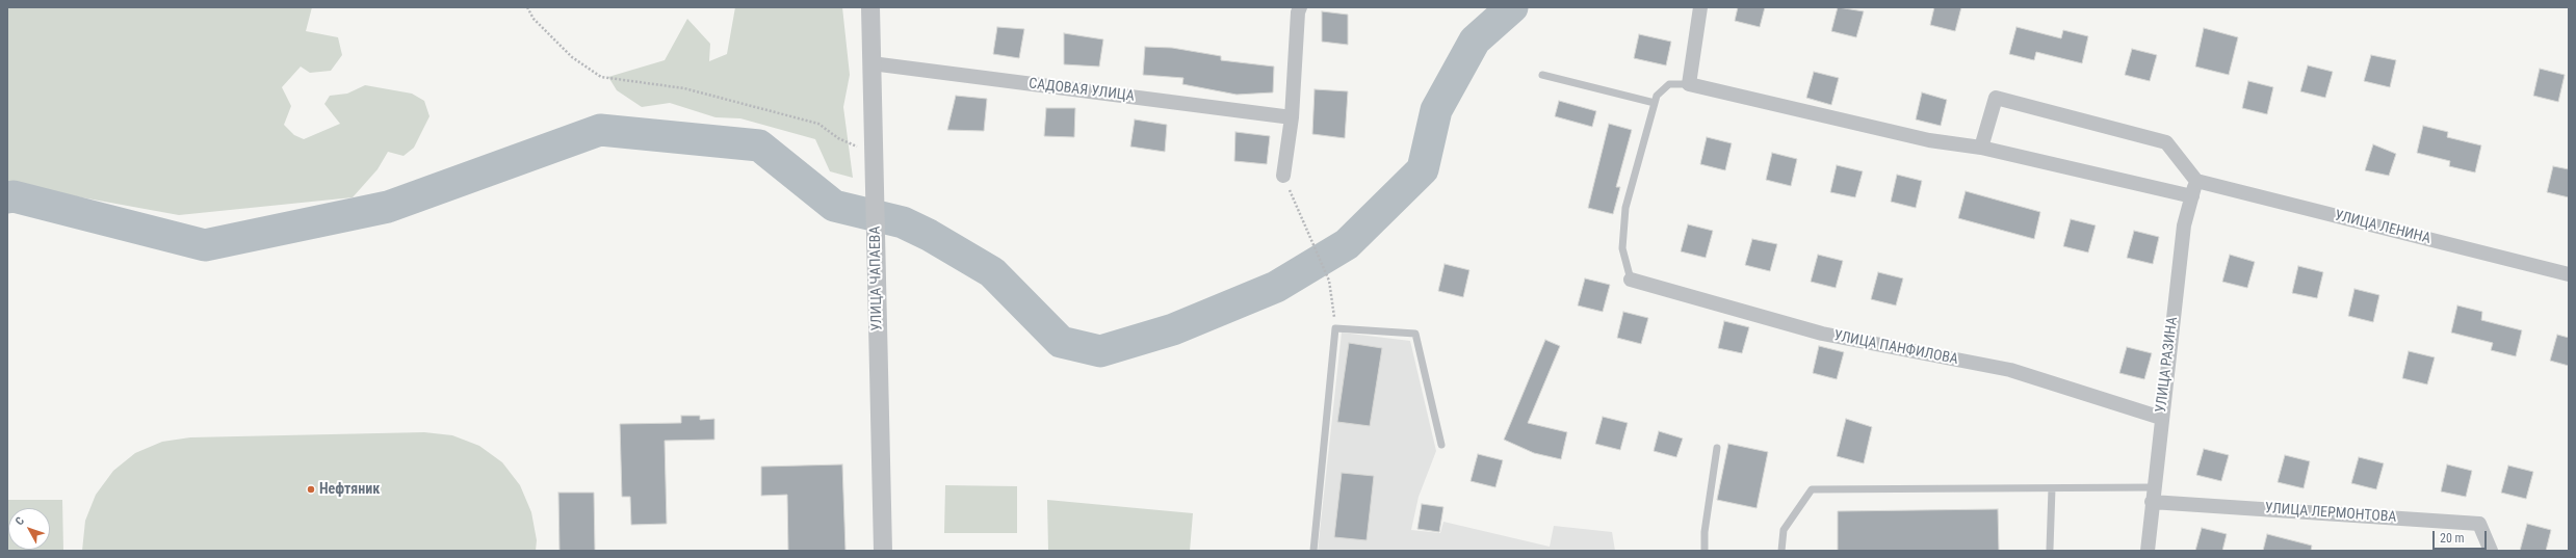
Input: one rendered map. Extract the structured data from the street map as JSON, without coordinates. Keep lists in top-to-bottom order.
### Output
{
  "streets": {
    "street": [
      "САДОВАЯ УЛИЦА",
      "УЛИЦА ЛЕНИНА",
      "УЛИЦА ЧАПАЕВА",
      "УЛИЦА ПАНФИЛОВА",
      "УЛИЦА РАЗИНА",
      "УЛИЦА ЛЕРМОНТОВА"
    ]
  },
  "crossings": [
    ["САДОВАЯ УЛИЦА", "УЛИЦА ЧАПАЕВА"],
    ["УЛИЦА ЛЕНИНА", "УЛИЦА РАЗИНА"],
    ["УЛИЦА ПАНФИЛОВА", "УЛИЦА РАЗИНА"],
    ["УЛИЦА РАЗИНА", "УЛИЦА ЛЕРМОНТОВА"]
  ],
  "places": ["Нефтяник"],
  "scale_bar": "20 m",
  "north": "top left"
}
